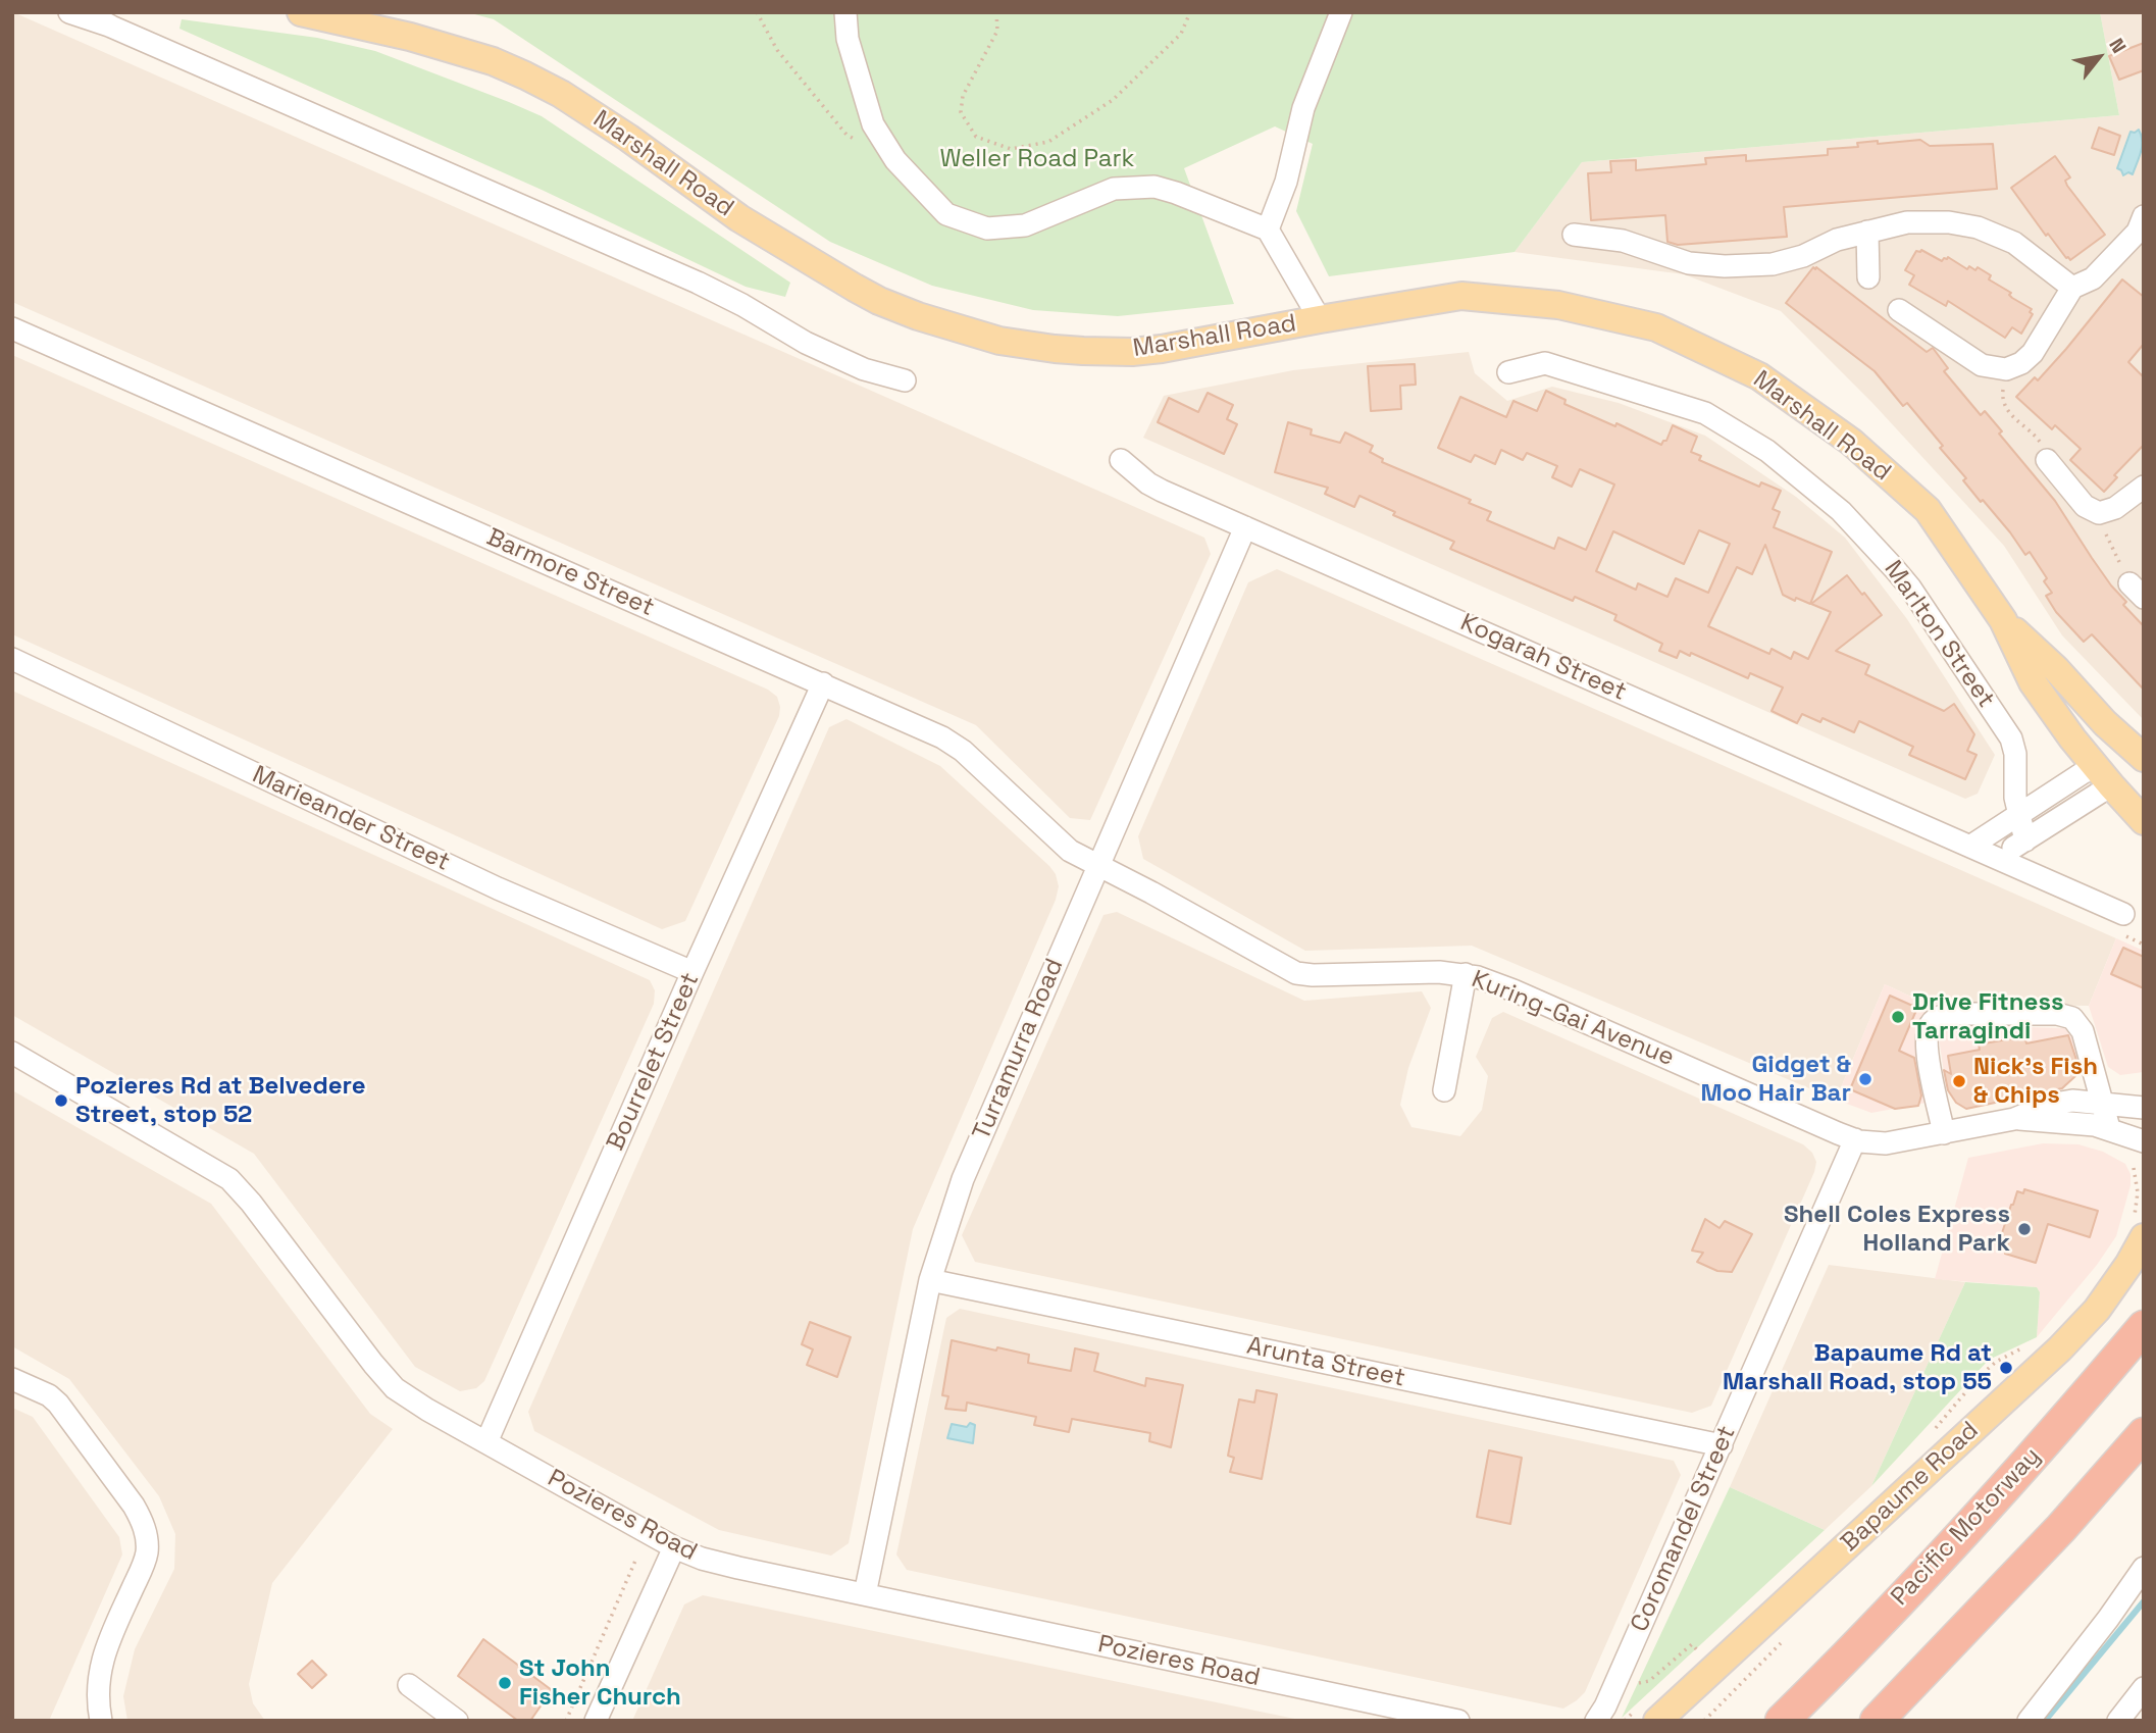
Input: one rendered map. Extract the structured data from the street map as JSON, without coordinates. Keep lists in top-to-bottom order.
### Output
{
  "streets": {
    "highway": ["Pacific Motorway"],
    "main road": ["Marshall Road", "Bapaume Road"],
    "street": [
      "Barmore Street",
      "Marlton Street",
      "Kogarah Street",
      "Marieander Street",
      "Kuring-Gai Avenue",
      "Turramurra Road",
      "Bourrelet Street",
      "Arunta Street",
      "Pozieres Road",
      "Coromandel Street"
    ]
  },
  "crossings": [
    ["Barmore Street", "Kuring-Gai Avenue"],
    ["Barmore Street", "Turramurra Road"],
    ["Barmore Street", "Bourrelet Street"],
    ["Kogarah Street", "Turramurra Road"],
    ["Marieander Street", "Bourrelet Street"],
    ["Kuring-Gai Avenue", "Turramurra Road"],
    ["Kuring-Gai Avenue", "Coromandel Street"],
    ["Turramurra Road", "Arunta Street"],
    ["Turramurra Road", "Pozieres Road"],
    ["Bourrelet Street", "Pozieres Road"],
    ["Arunta Street", "Coromandel Street"]
  ],
  "parks": ["Weller Road Park"],
  "places": [
    "Drive Fitness Tarragindi",
    "Gidget & Moo Hair Bar",
    "Nick's Fish & Chips",
    "Pozieres Rd at Belvedere Street, stop 52",
    "Shell Coles Express Holland Park",
    "Bapaume Rd at Marshall Road, stop 55",
    "St John Fisher Church"
  ],
  "north": "top right"
}
